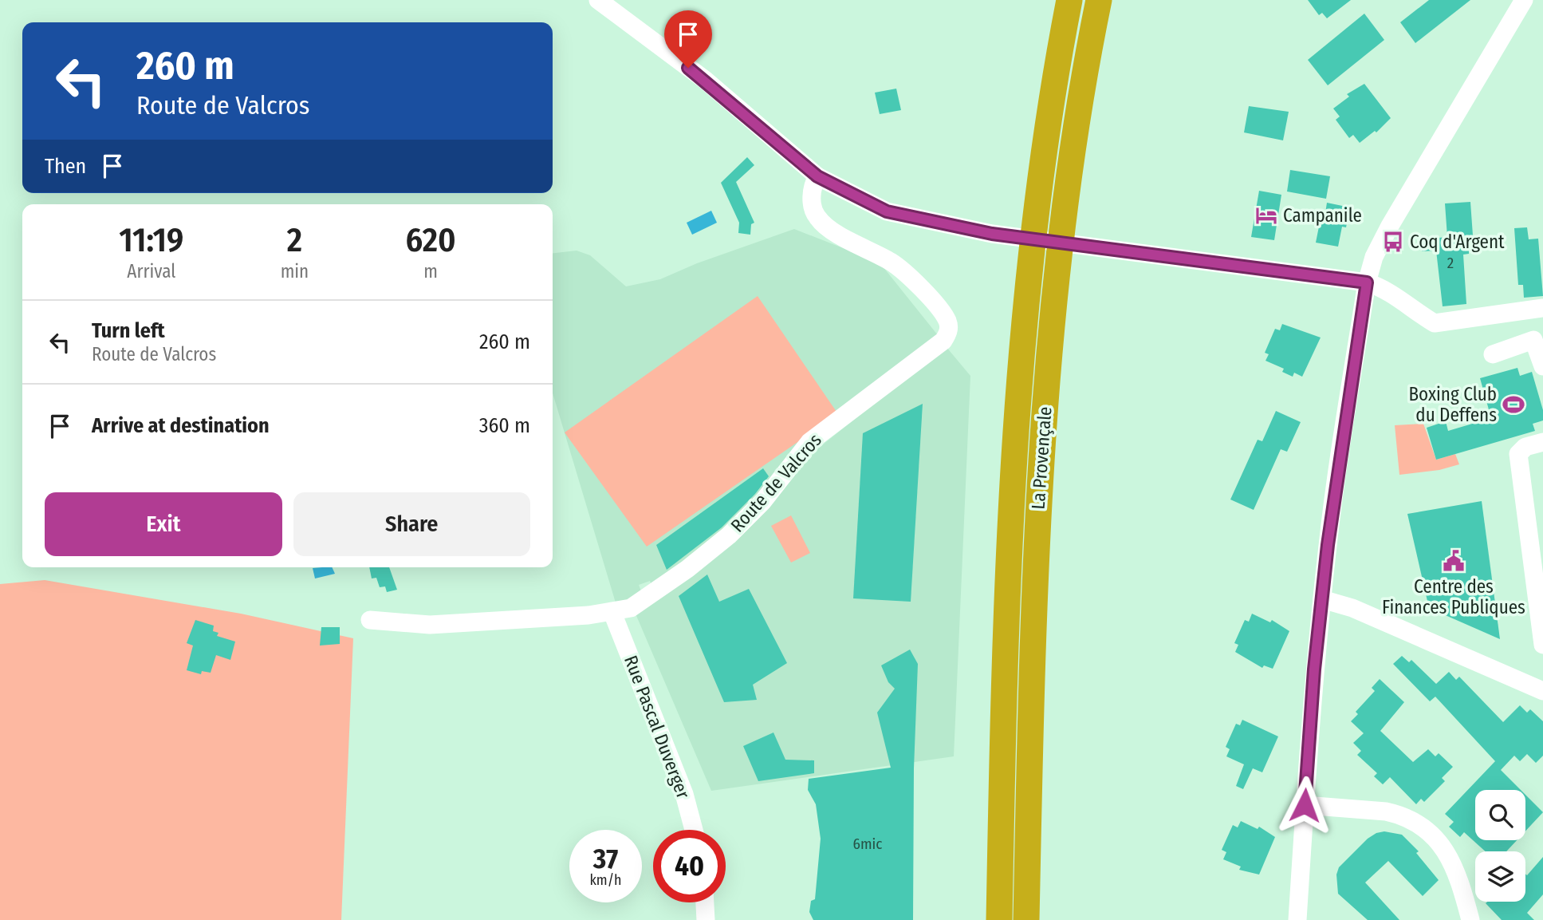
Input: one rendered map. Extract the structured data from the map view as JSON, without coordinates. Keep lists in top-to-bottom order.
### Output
{
  "streets": {
    "highway": ["La Provençale"],
    "street": ["Route de Valcros", "Rue Pascal Duverger"]
  },
  "crossings": [
    ["Route de Valcros", "Rue Pascal Duverger"]
  ],
  "places": {
    "hotel": ["Campanile"],
    "bus stop": ["Coq d'Argent"],
    "sports": ["Boxing Club du Deffens"],
    "public building": ["Centre des Finances Publiques"]
  },
  "house_numbers": ["2", "6mic"],
  "page": {
    "turn": ["260 m", "Route de Valcros"],
    "then": "Then",
    "eta": [
      "11:19",
      "Arrival",
      "2",
      "min",
      "620",
      "m"
    ],
    "list": [
      {
        "name": "Turn left",
        "note": "Route de Valcros",
        "value": "260 m"
      },
      {
        "name": "Arrive at destination",
        "value": "360 m"
      }
    ],
    "buttons": ["Exit", "Share"],
    "speed": "37 km/h",
    "limit": "40"
  }
}
